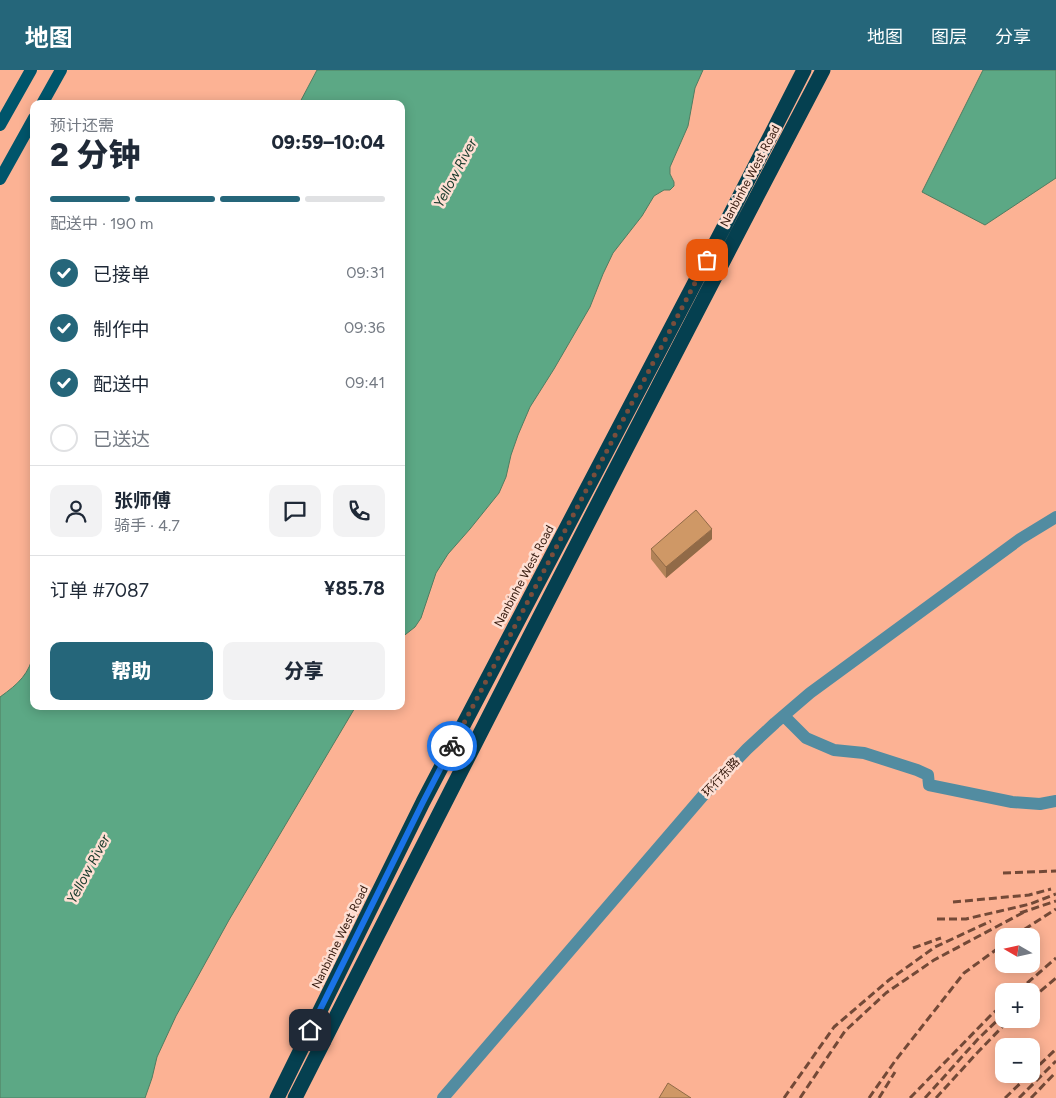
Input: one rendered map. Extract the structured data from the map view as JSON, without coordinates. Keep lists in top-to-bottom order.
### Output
{
  "streets": {
    "highway": ["Nanbinhe West Road"],
    "street": ["环行东路"]
  },
  "water": ["Yellow River"],
  "north": "left",
  "page": {
    "header": "地图",
    "nav": ["地图", "图层", "分享"],
    "heading": ["2 分钟", "预计还需", "09:59–10:04"],
    "panel": [
      "张师傅",
      "骑手 · 4.7",
      "订单 #7087",
      "¥85.78"
    ],
    "bar": "配送中 · 190 m",
    "list": [
      ["已接单", "09:31"],
      ["制作中", "09:36"],
      ["配送中", "09:41"],
      "已送达"
    ],
    "buttons": ["帮助", "分享"],
    "map_buttons": ["+", "−"]
  }
}
